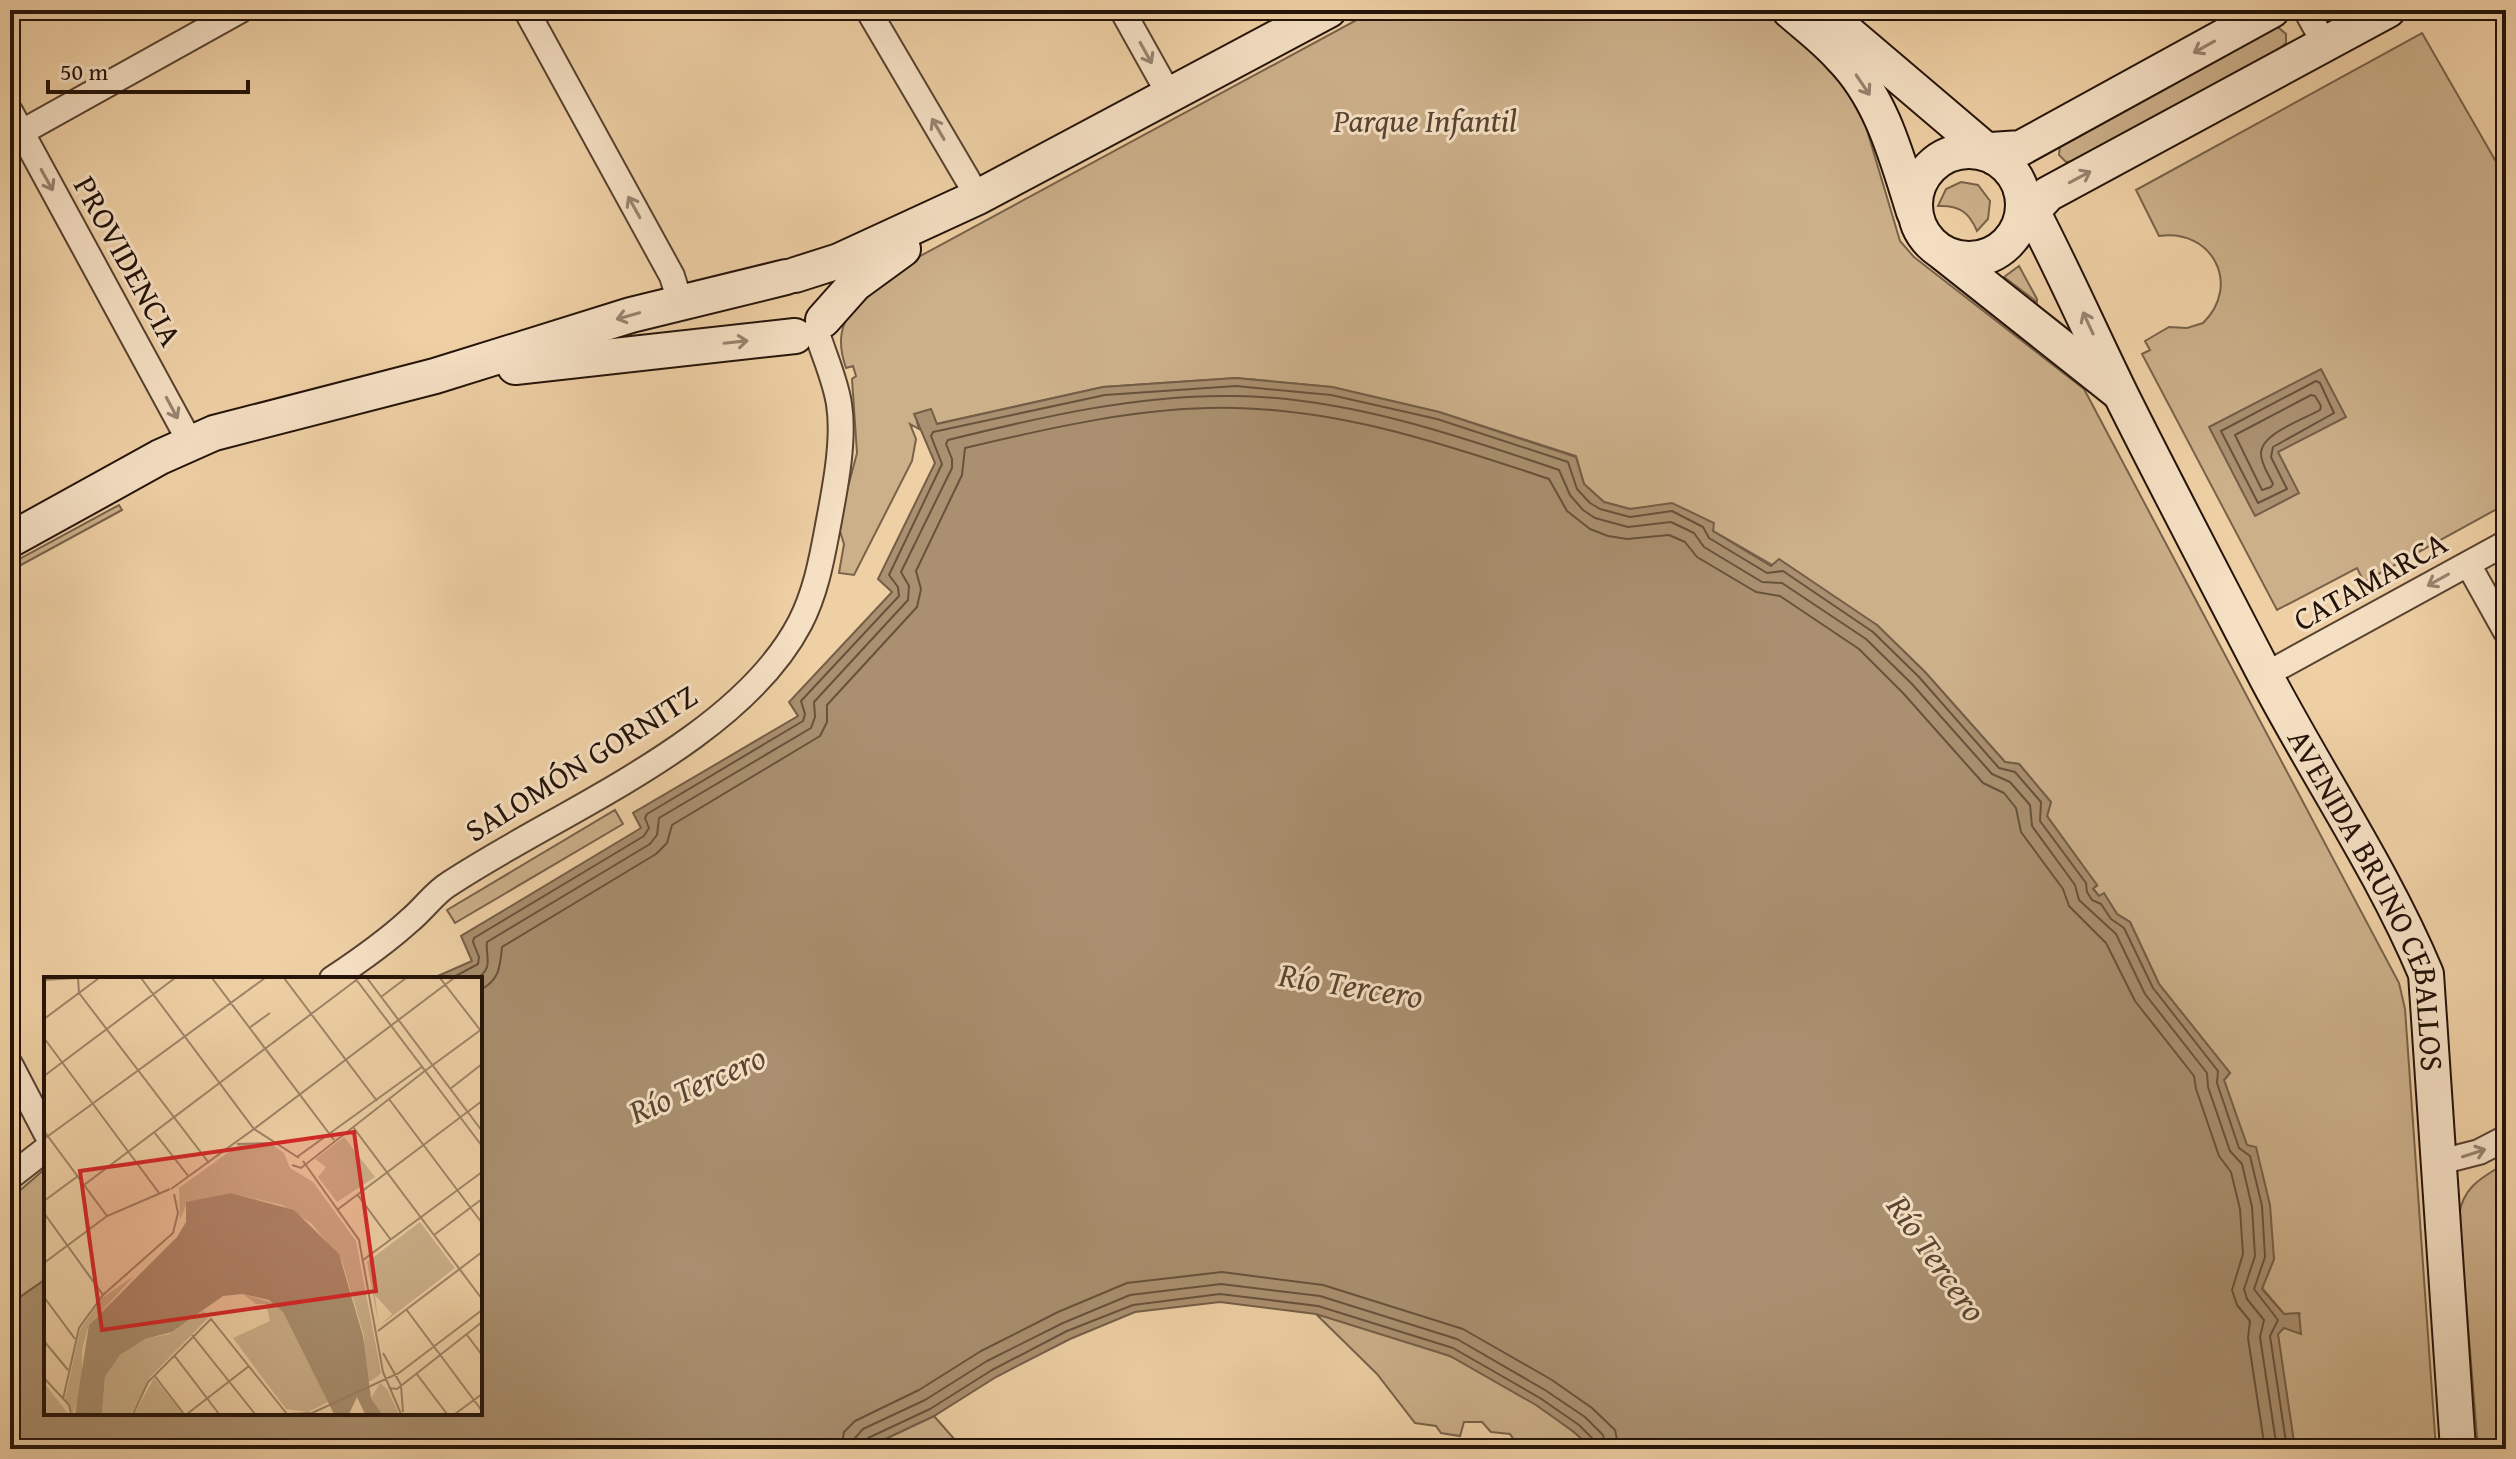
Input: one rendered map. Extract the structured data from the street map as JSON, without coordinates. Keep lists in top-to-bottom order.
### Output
{
  "streets": {
    "main road": ["AVENIDA BRUNO CEBALLOS"],
    "street": ["PROVIDENCIA", "CATAMARCA", "SALOMÓN GORNITZ"]
  },
  "crossings": [
    ["CATAMARCA", "AVENIDA BRUNO CEBALLOS"]
  ],
  "one_way": ["PROVIDENCIA", "CATAMARCA"],
  "water": ["Río Tercero"],
  "parks": ["Parque Infantil"],
  "scale_bar": "50 m"
}
